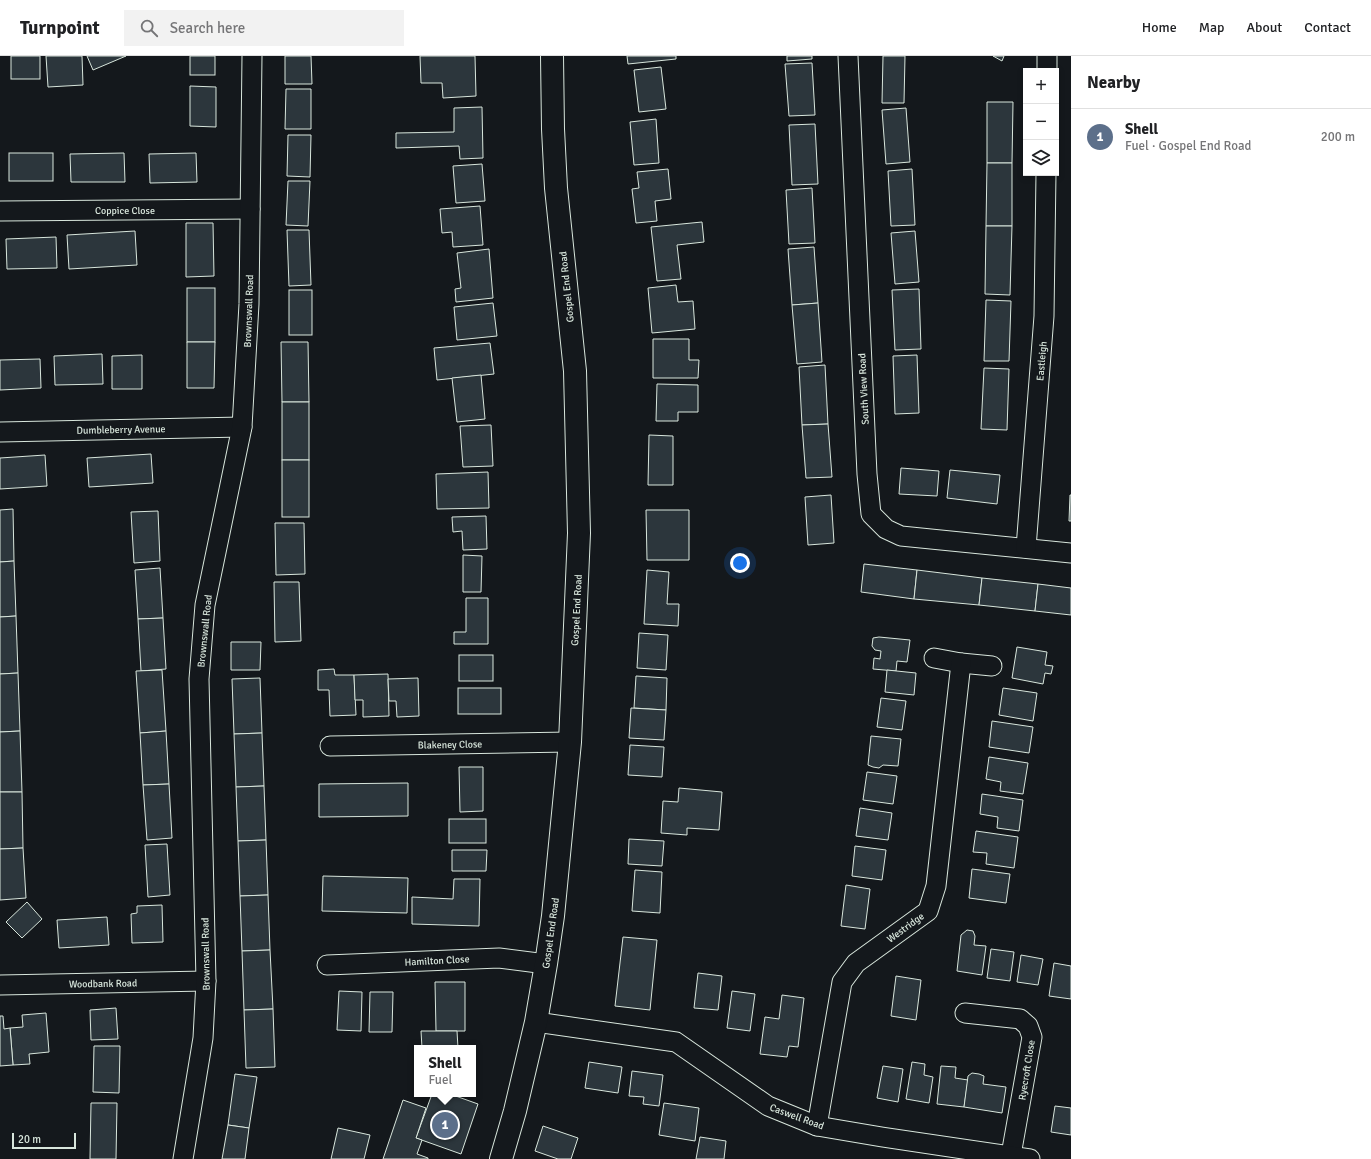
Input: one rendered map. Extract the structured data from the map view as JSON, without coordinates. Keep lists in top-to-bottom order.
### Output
{
  "streets": {
    "main road": ["Gospel End Road"],
    "street": [
      "Coppice Close",
      "Brownswall Road",
      "Eastleigh",
      "South View Road",
      "Dumbleberry Avenue",
      "Blakeney Close",
      "Westridge",
      "Hamilton Close",
      "Woodbank Road",
      "Ryecroft Close",
      "Caswell Road"
    ]
  },
  "crossings": [
    ["Coppice Close", "Brownswall Road"],
    ["Gospel End Road", "Blakeney Close"],
    ["Gospel End Road", "Hamilton Close"],
    ["Gospel End Road", "Caswell Road"],
    ["Brownswall Road", "Dumbleberry Avenue"],
    ["Brownswall Road", "Woodbank Road"],
    ["Eastleigh", "South View Road"],
    ["Westridge", "Caswell Road"],
    ["Ryecroft Close", "Caswell Road"]
  ],
  "scale_bar": "20 m",
  "page": {
    "header": "Turnpoint",
    "search": "Search here",
    "nav": [
      "Home",
      "Map",
      "About",
      "Contact"
    ],
    "heading": "Nearby",
    "map_buttons": ["+", "−"],
    "list": [
      {
        "mark": "1",
        "name": "Shell",
        "note": "Fuel · Gospel End Road",
        "value": "200 m"
      }
    ],
    "popup": ["Shell", "Fuel"],
    "pins": "1",
    "scale": "20 m"
  }
}
